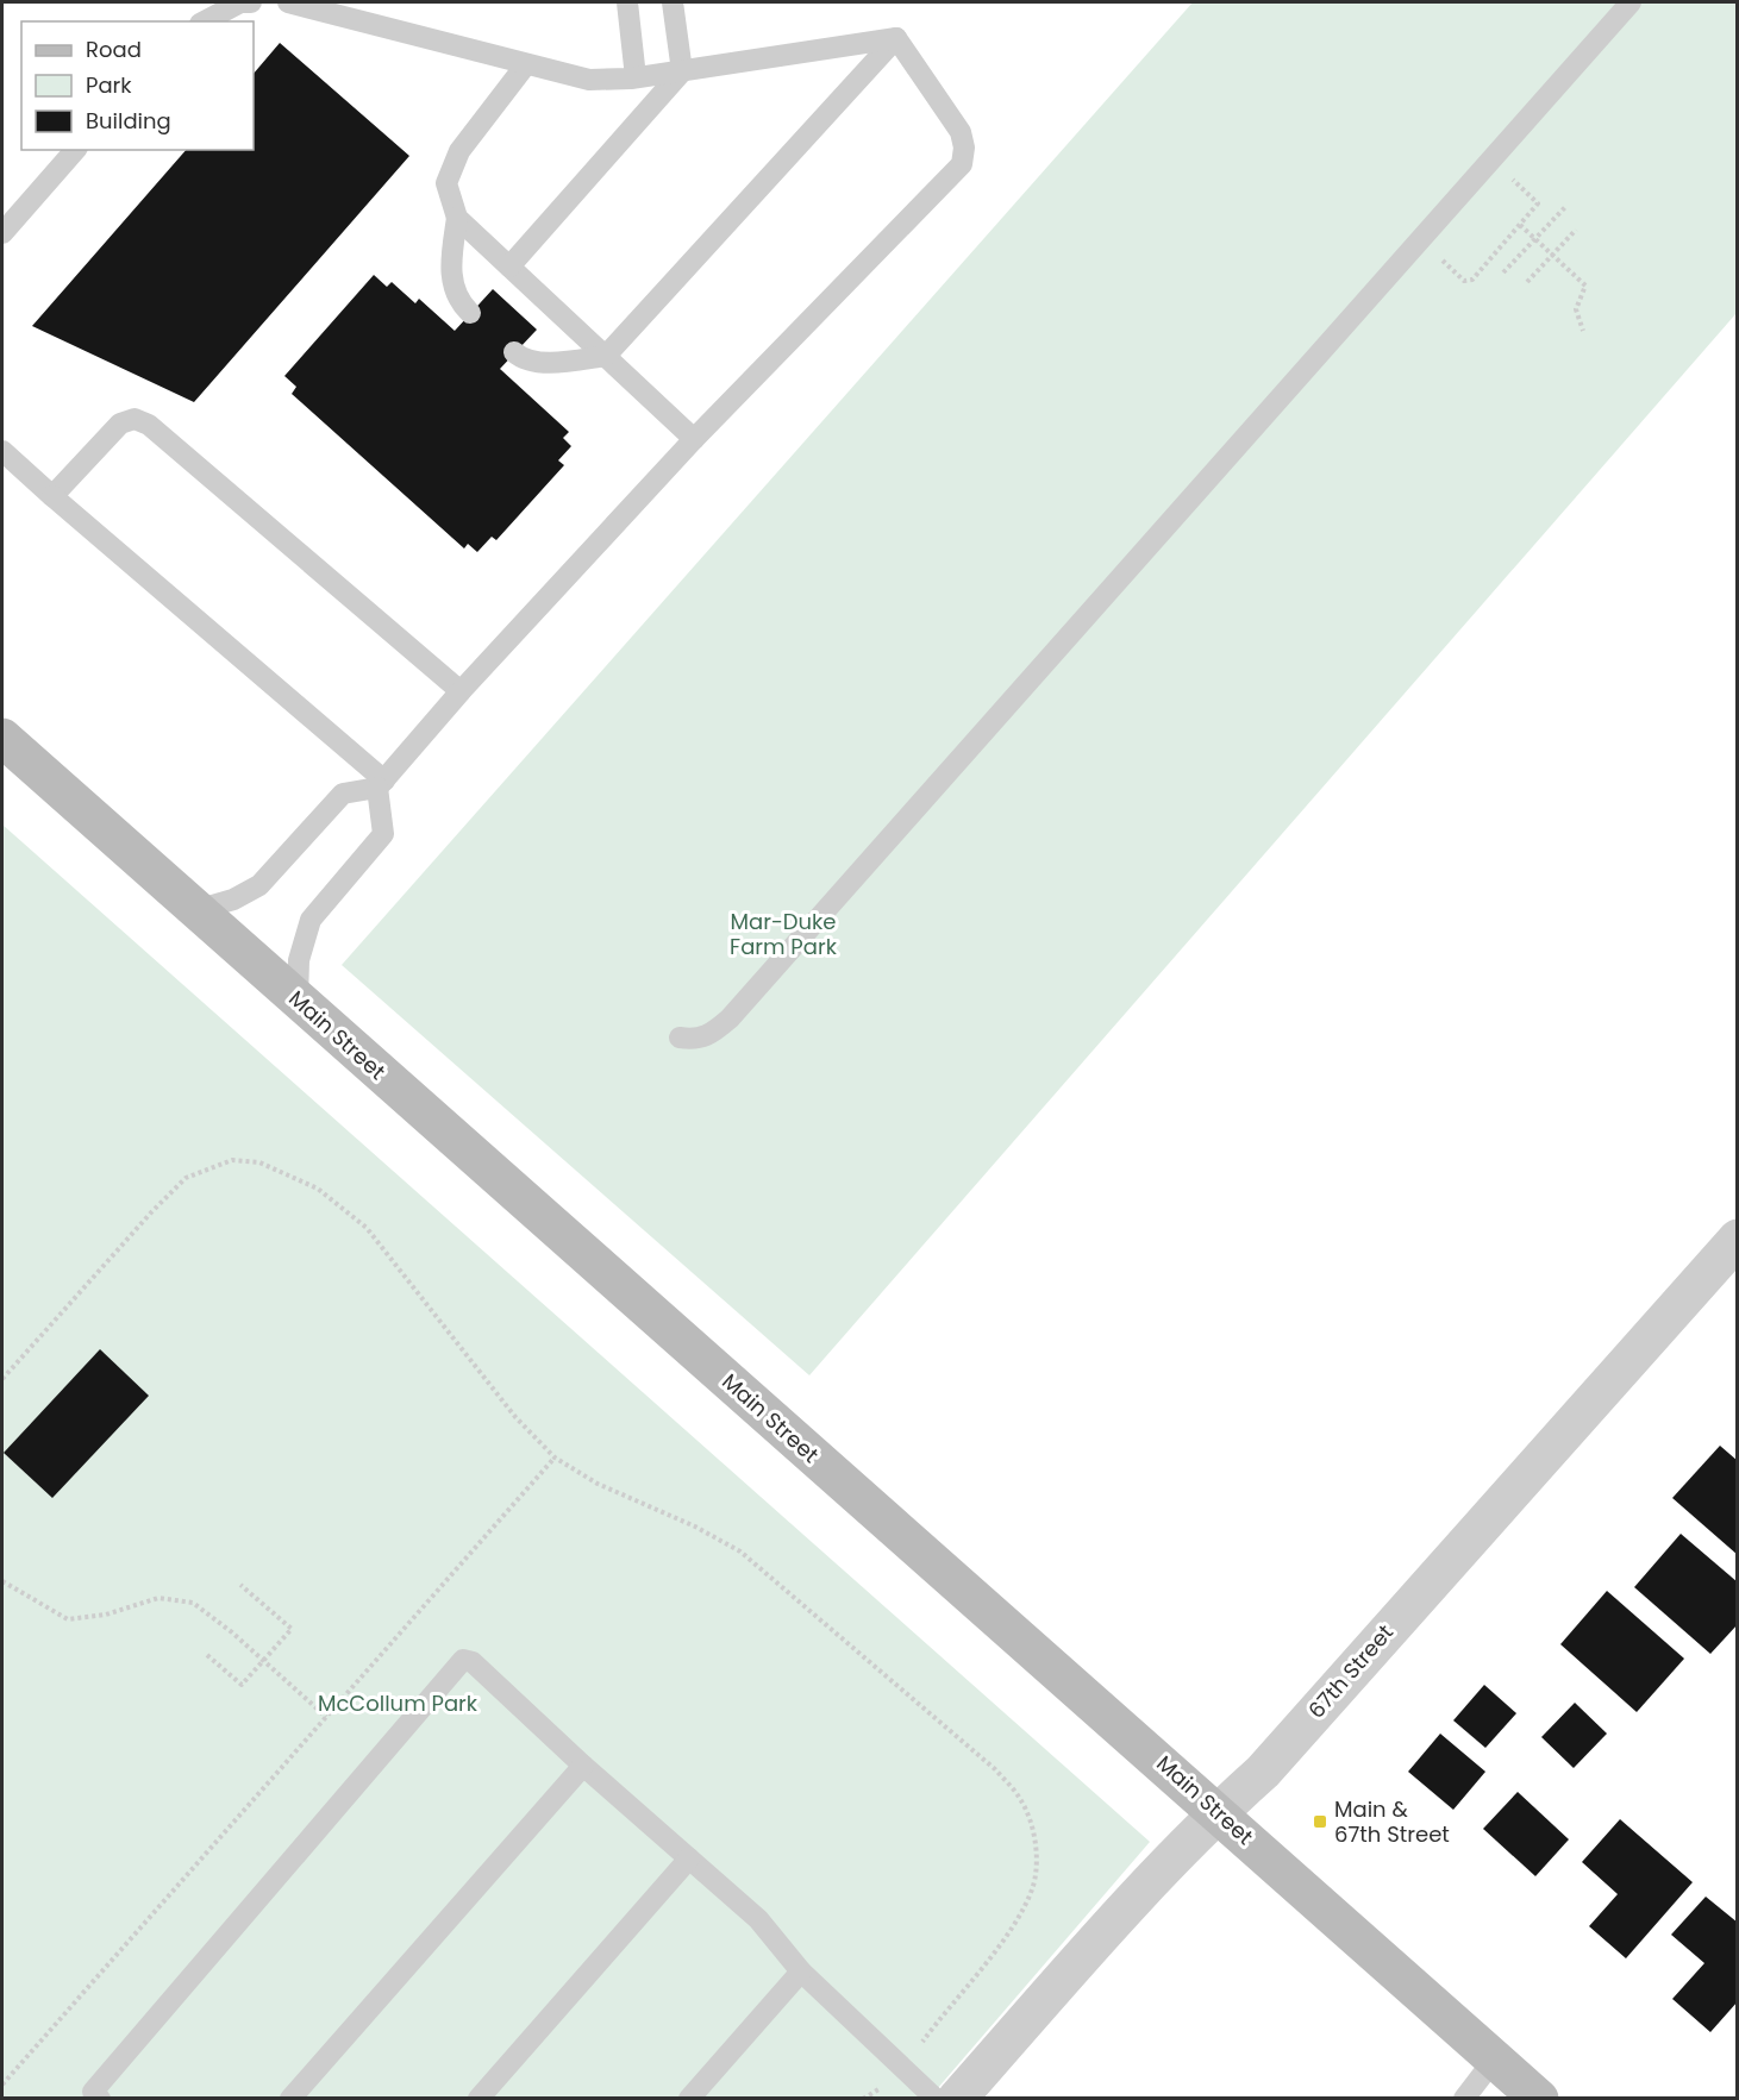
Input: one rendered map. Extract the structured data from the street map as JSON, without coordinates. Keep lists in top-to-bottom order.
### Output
{
  "streets": {
    "main road": ["Main Street"],
    "street": ["67th Street"]
  },
  "crossings": [
    ["Main Street", "67th Street"]
  ],
  "parks": ["Mar-Duke Farm Park", "McCollum Park"],
  "places": {
    "transit": ["Main & 67th Street"]
  },
  "legend": ["Road", "Park", "Building"]
}
